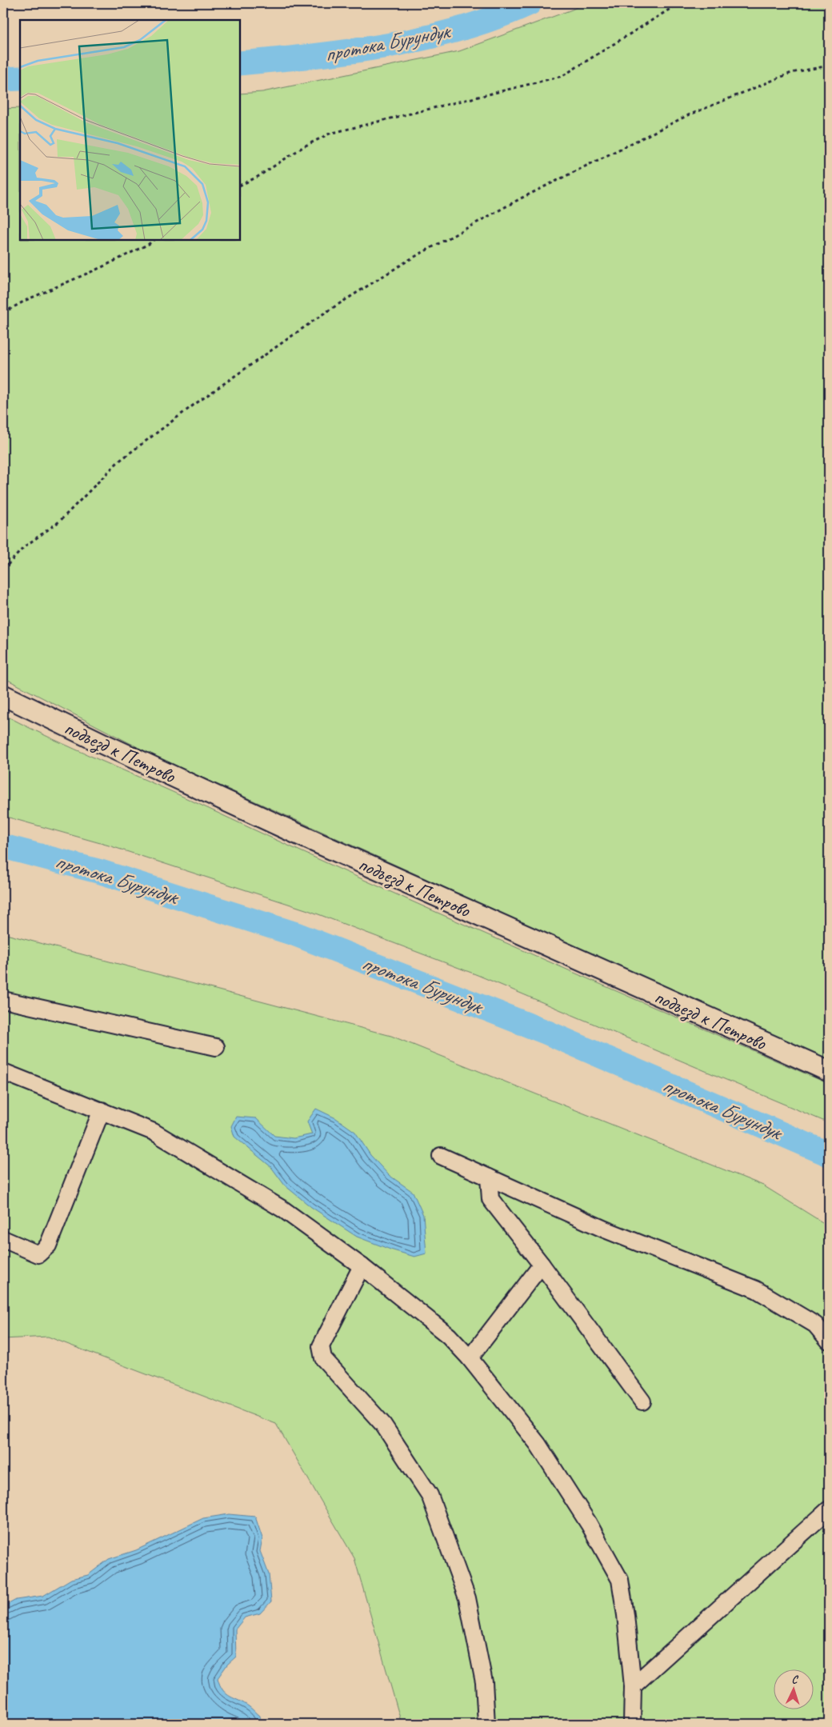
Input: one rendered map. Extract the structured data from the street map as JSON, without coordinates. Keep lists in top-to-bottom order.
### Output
{
  "streets": {
    "street": ["подъезд к Петрово"]
  },
  "water": ["протока Бурундук"],
  "north": "top"
}
